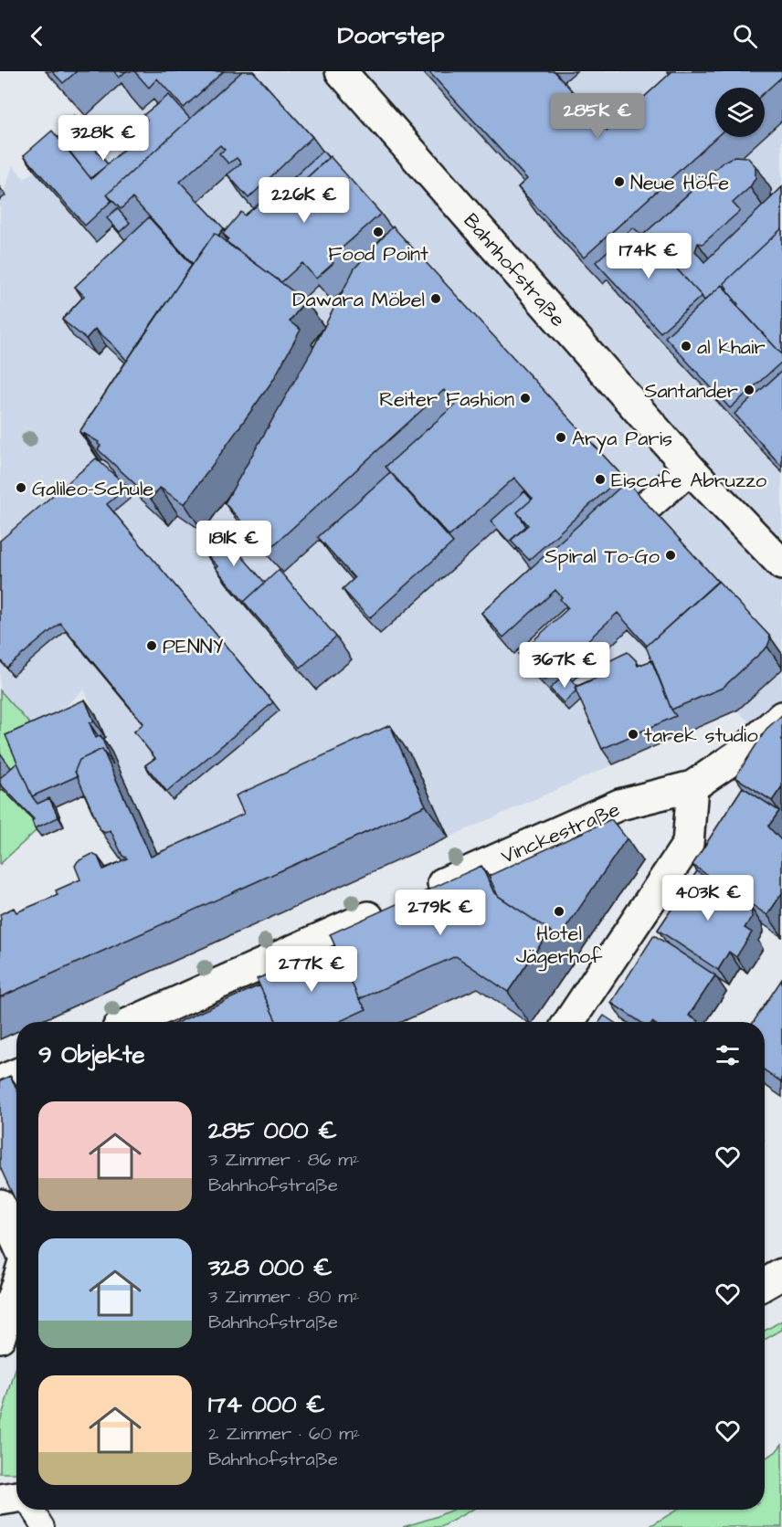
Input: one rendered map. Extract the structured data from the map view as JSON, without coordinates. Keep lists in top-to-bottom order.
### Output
{
  "streets": {
    "street": ["Bahnhofstraße", "Vinckestraße"]
  },
  "places": [
    "Neue Höfe",
    "Food Point",
    "Dawara Möbel",
    "al khair",
    "Santander",
    "Reiter Fashion",
    "Arya Paris",
    "Eiscafe Abruzzo",
    "Galileo-Schule",
    "Spiral To-Go",
    "PENNY",
    "tarek studio",
    "Hotel Jägerhof"
  ],
  "page": {
    "header": "Doorstep",
    "price": [
      "285K €",
      "328K €",
      "226K €",
      "174K €",
      "181K €",
      "367K €",
      "403K €",
      "279K €",
      "277K €"
    ],
    "heading": "9 Objekte",
    "list": [
      {
        "name": "285 000 €",
        "note": "3 Zimmer · 86 m² · Bahnhofstraße"
      },
      {
        "name": "328 000 €",
        "note": "3 Zimmer · 80 m² · Bahnhofstraße"
      },
      {
        "name": "174 000 €",
        "note": "2 Zimmer · 60 m² · Bahnhofstraße"
      }
    ]
  }
}
